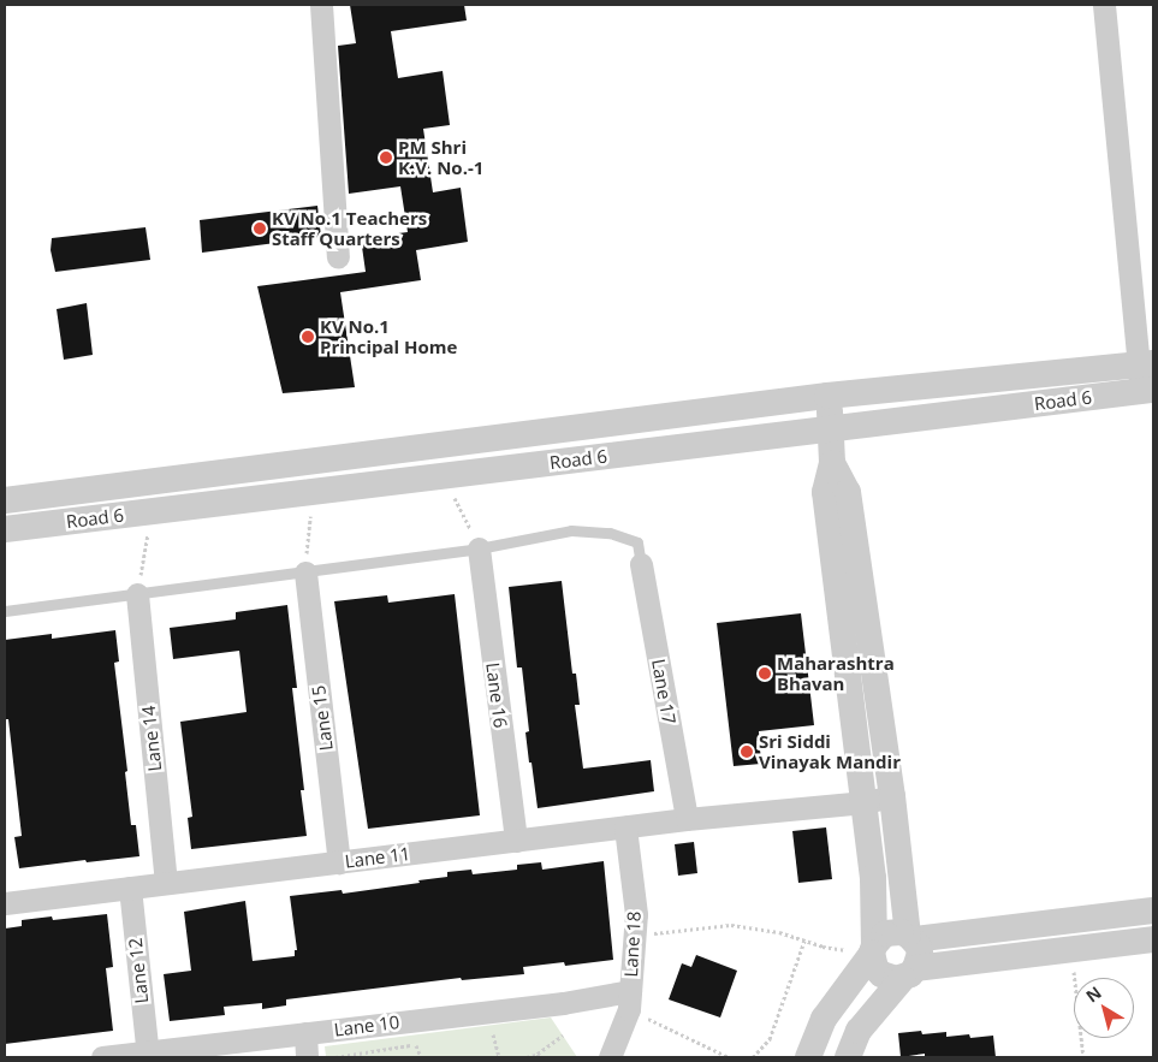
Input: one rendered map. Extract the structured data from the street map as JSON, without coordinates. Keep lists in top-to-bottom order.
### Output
{
  "streets": {
    "street": [
      "Road 6",
      "Lane 17",
      "Lane 16",
      "Lane 15",
      "Lane 14",
      "Lane 11",
      "Lane 18",
      "Lane 12",
      "Lane 10"
    ]
  },
  "crossings": [
    ["Lane 17", "Lane 11"],
    ["Lane 16", "Lane 11"],
    ["Lane 15", "Lane 11"],
    ["Lane 14", "Lane 11"],
    ["Lane 11", "Lane 18"],
    ["Lane 11", "Lane 12"],
    ["Lane 18", "Lane 10"],
    ["Lane 12", "Lane 10"]
  ],
  "places": [
    "PM Shri K.V. No.-1",
    "KV No.1 Teachers Staff Quarters",
    "KV No.1 Principal Home",
    "Maharashtra Bhavan",
    "Sri Siddi Vinayak Mandir"
  ],
  "north": "top left"
}
